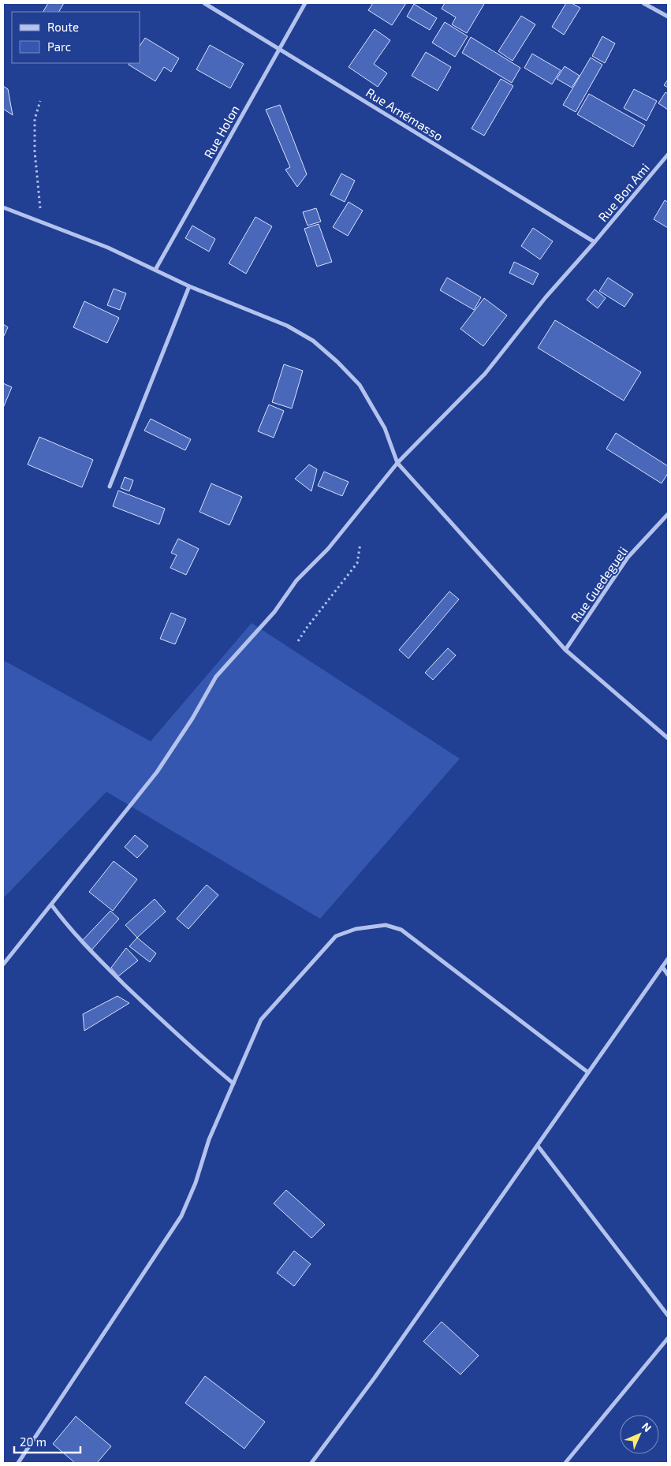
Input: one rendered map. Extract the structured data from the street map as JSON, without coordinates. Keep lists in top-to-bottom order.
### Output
{
  "streets": {
    "street": [
      "Rue Amémasso",
      "Rue Holon",
      "Rue Bon Ami",
      "Rue Guedegueli"
    ]
  },
  "crossings": [
    ["Rue Amémasso", "Rue Holon"],
    ["Rue Amémasso", "Rue Bon Ami"]
  ],
  "legend": ["Route", "Parc"],
  "scale_bar": "20 m",
  "north": "top right"
}
